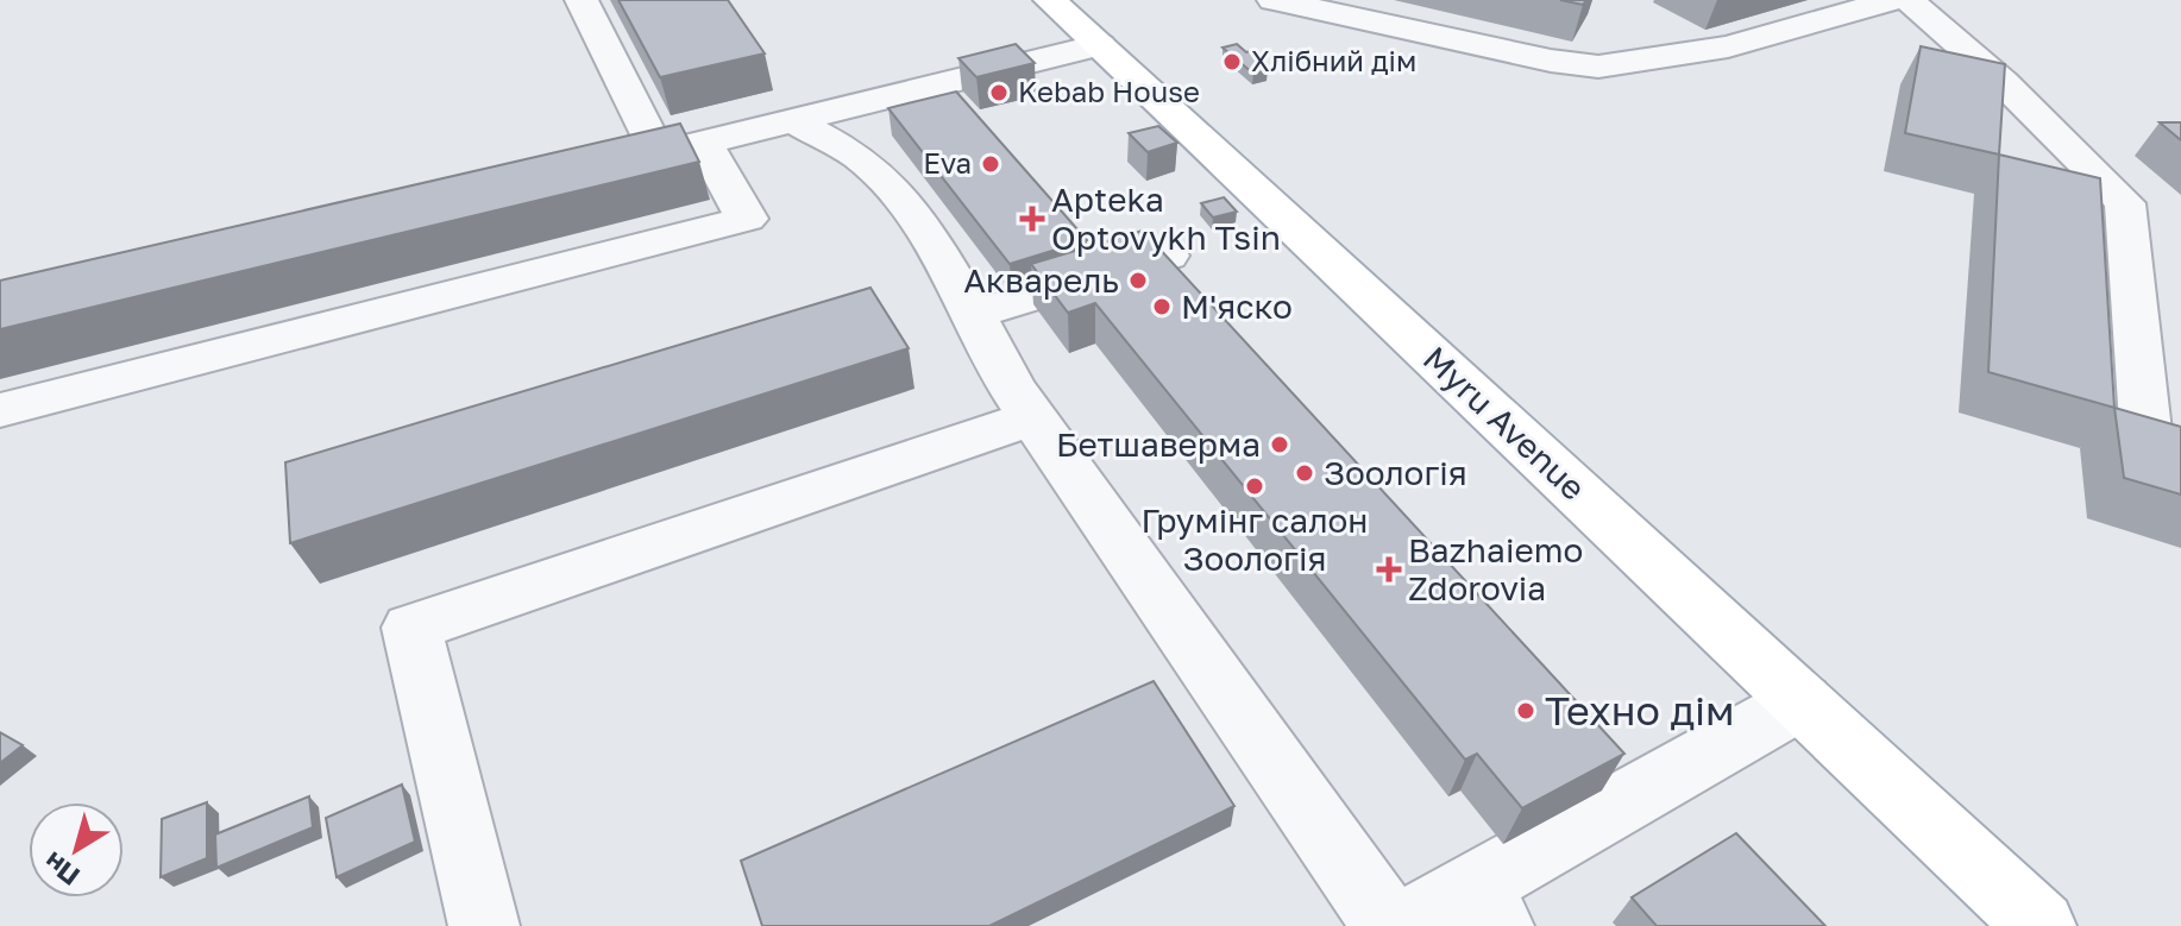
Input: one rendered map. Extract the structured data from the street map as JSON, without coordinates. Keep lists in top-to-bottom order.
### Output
{
  "streets": {
    "main road": ["Myru Avenue"]
  },
  "places": {
    "other": [
      "Хлібний дім",
      "Kebab House",
      "Eva",
      "Акварель",
      "М'яско",
      "Бетшаверма",
      "Зоологія",
      "Грумінг салон Зоологія",
      "Техно дім"
    ],
    "health": ["Apteka Optovykh Tsin", "Bazhaiemo Zdorovia"]
  },
  "north": "bottom left"
}
